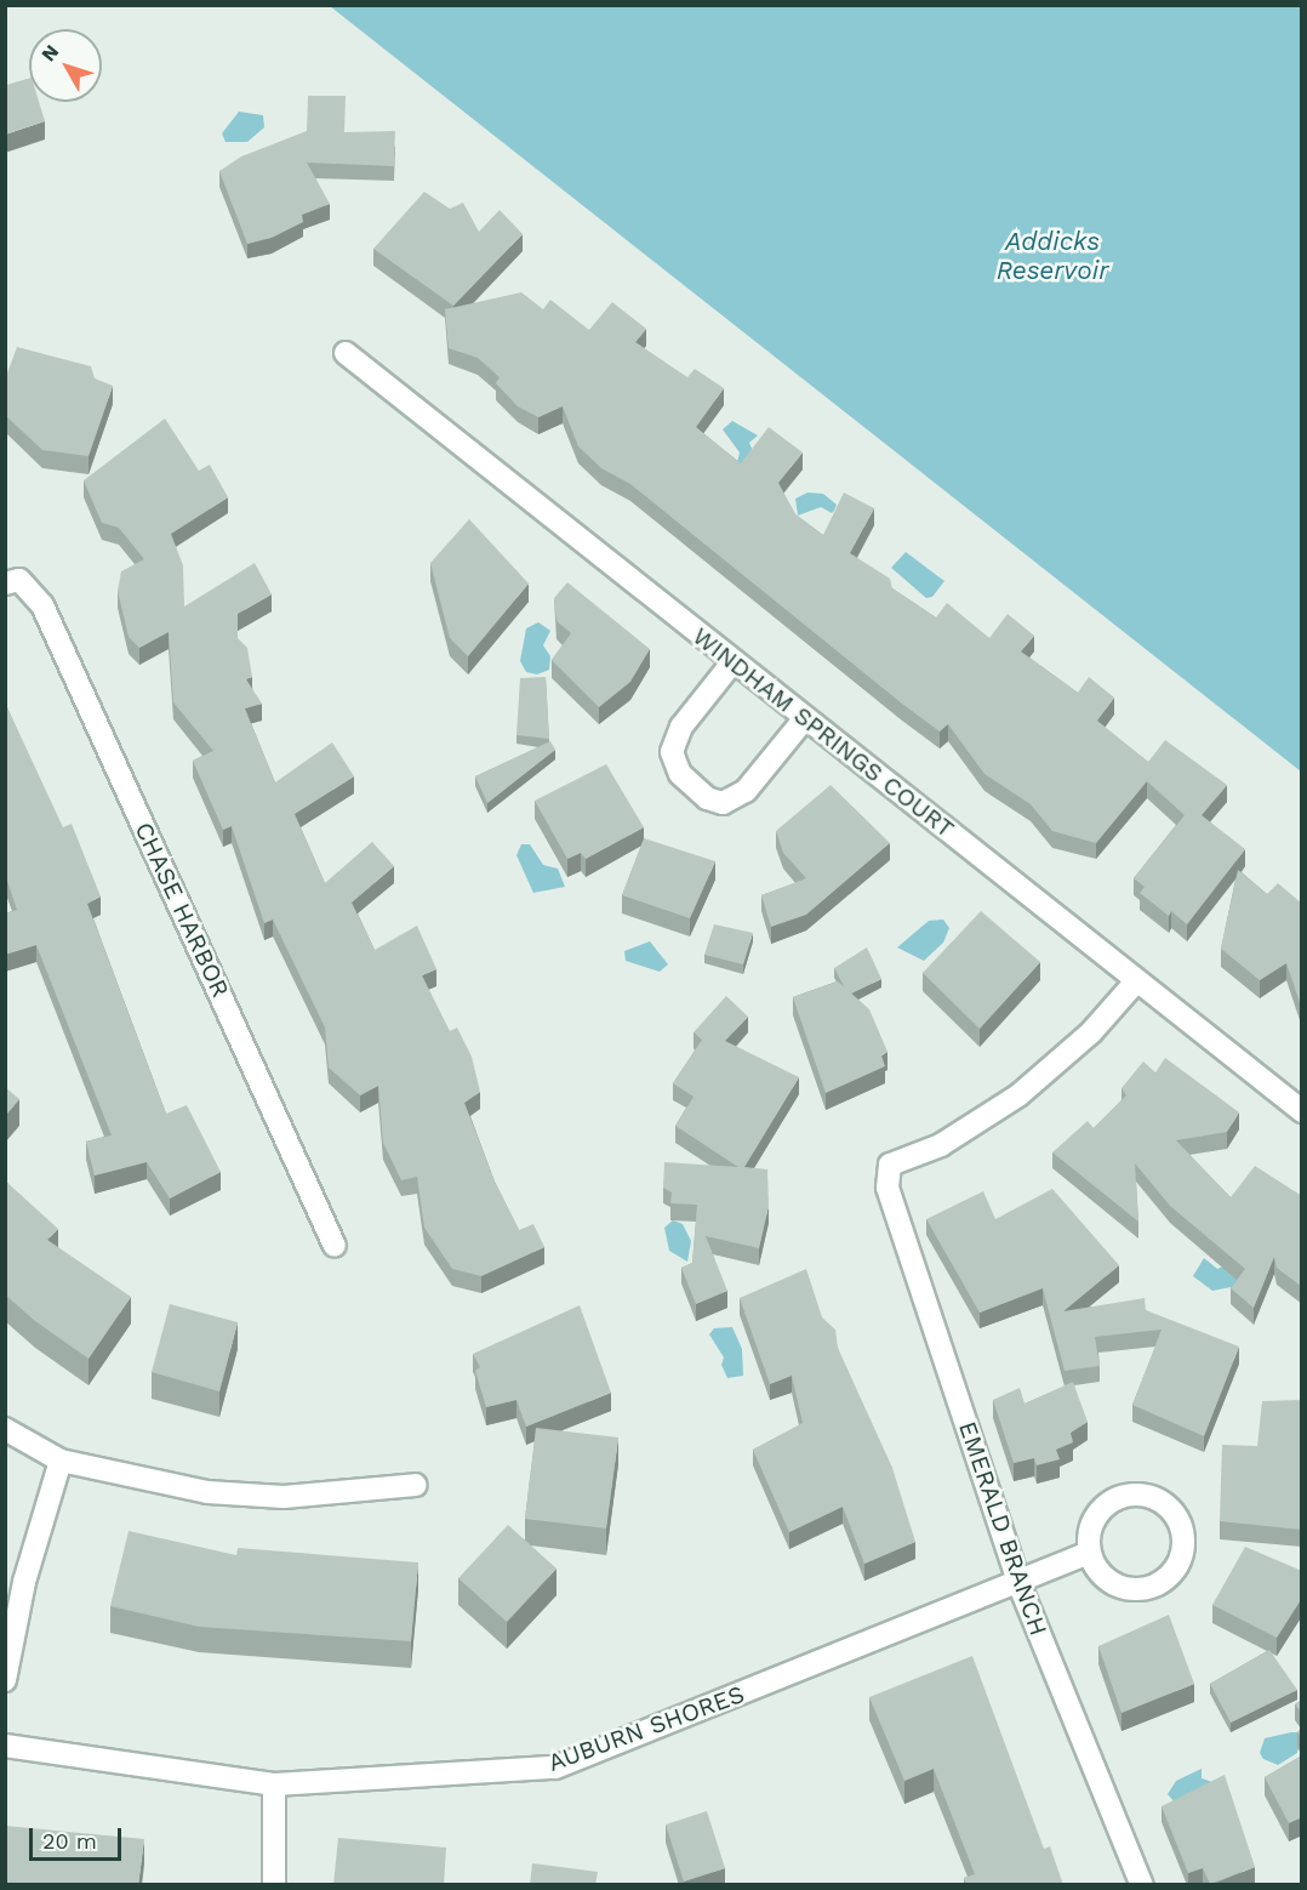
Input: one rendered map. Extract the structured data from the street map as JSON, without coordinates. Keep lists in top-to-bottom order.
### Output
{
  "streets": {
    "street": [
      "WINDHAM SPRINGS COURT",
      "CHASE HARBOR",
      "EMERALD BRANCH",
      "AUBURN SHORES"
    ]
  },
  "crossings": [
    ["WINDHAM SPRINGS COURT", "EMERALD BRANCH"],
    ["EMERALD BRANCH", "AUBURN SHORES"]
  ],
  "water": ["Addicks Reservoir"],
  "scale_bar": "20 m",
  "north": "top left"
}
